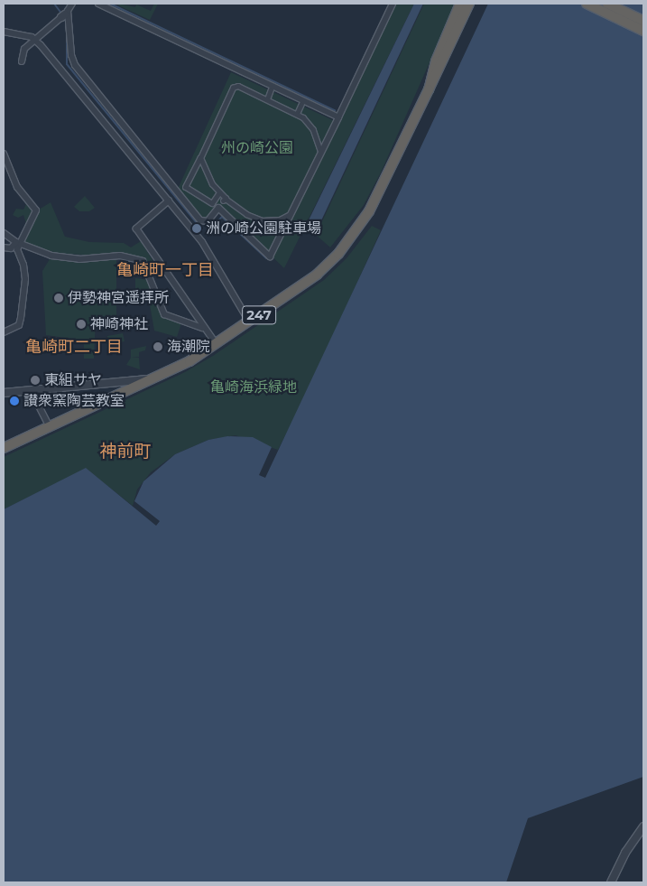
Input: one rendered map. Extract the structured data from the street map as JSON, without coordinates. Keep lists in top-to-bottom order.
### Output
{
  "streets": {
    "highway": ["247"]
  },
  "districts": ["亀崎町一丁目", "亀崎町二丁目", "神前町"],
  "parks": ["州の崎公園", "亀崎海浜緑地"],
  "places": [
    "洲の崎公園駐車場",
    "伊勢神宮遥拝所",
    "神崎神社",
    "海潮院",
    "東組サヤ",
    "讃衆窯陶芸教室"
  ]
}
